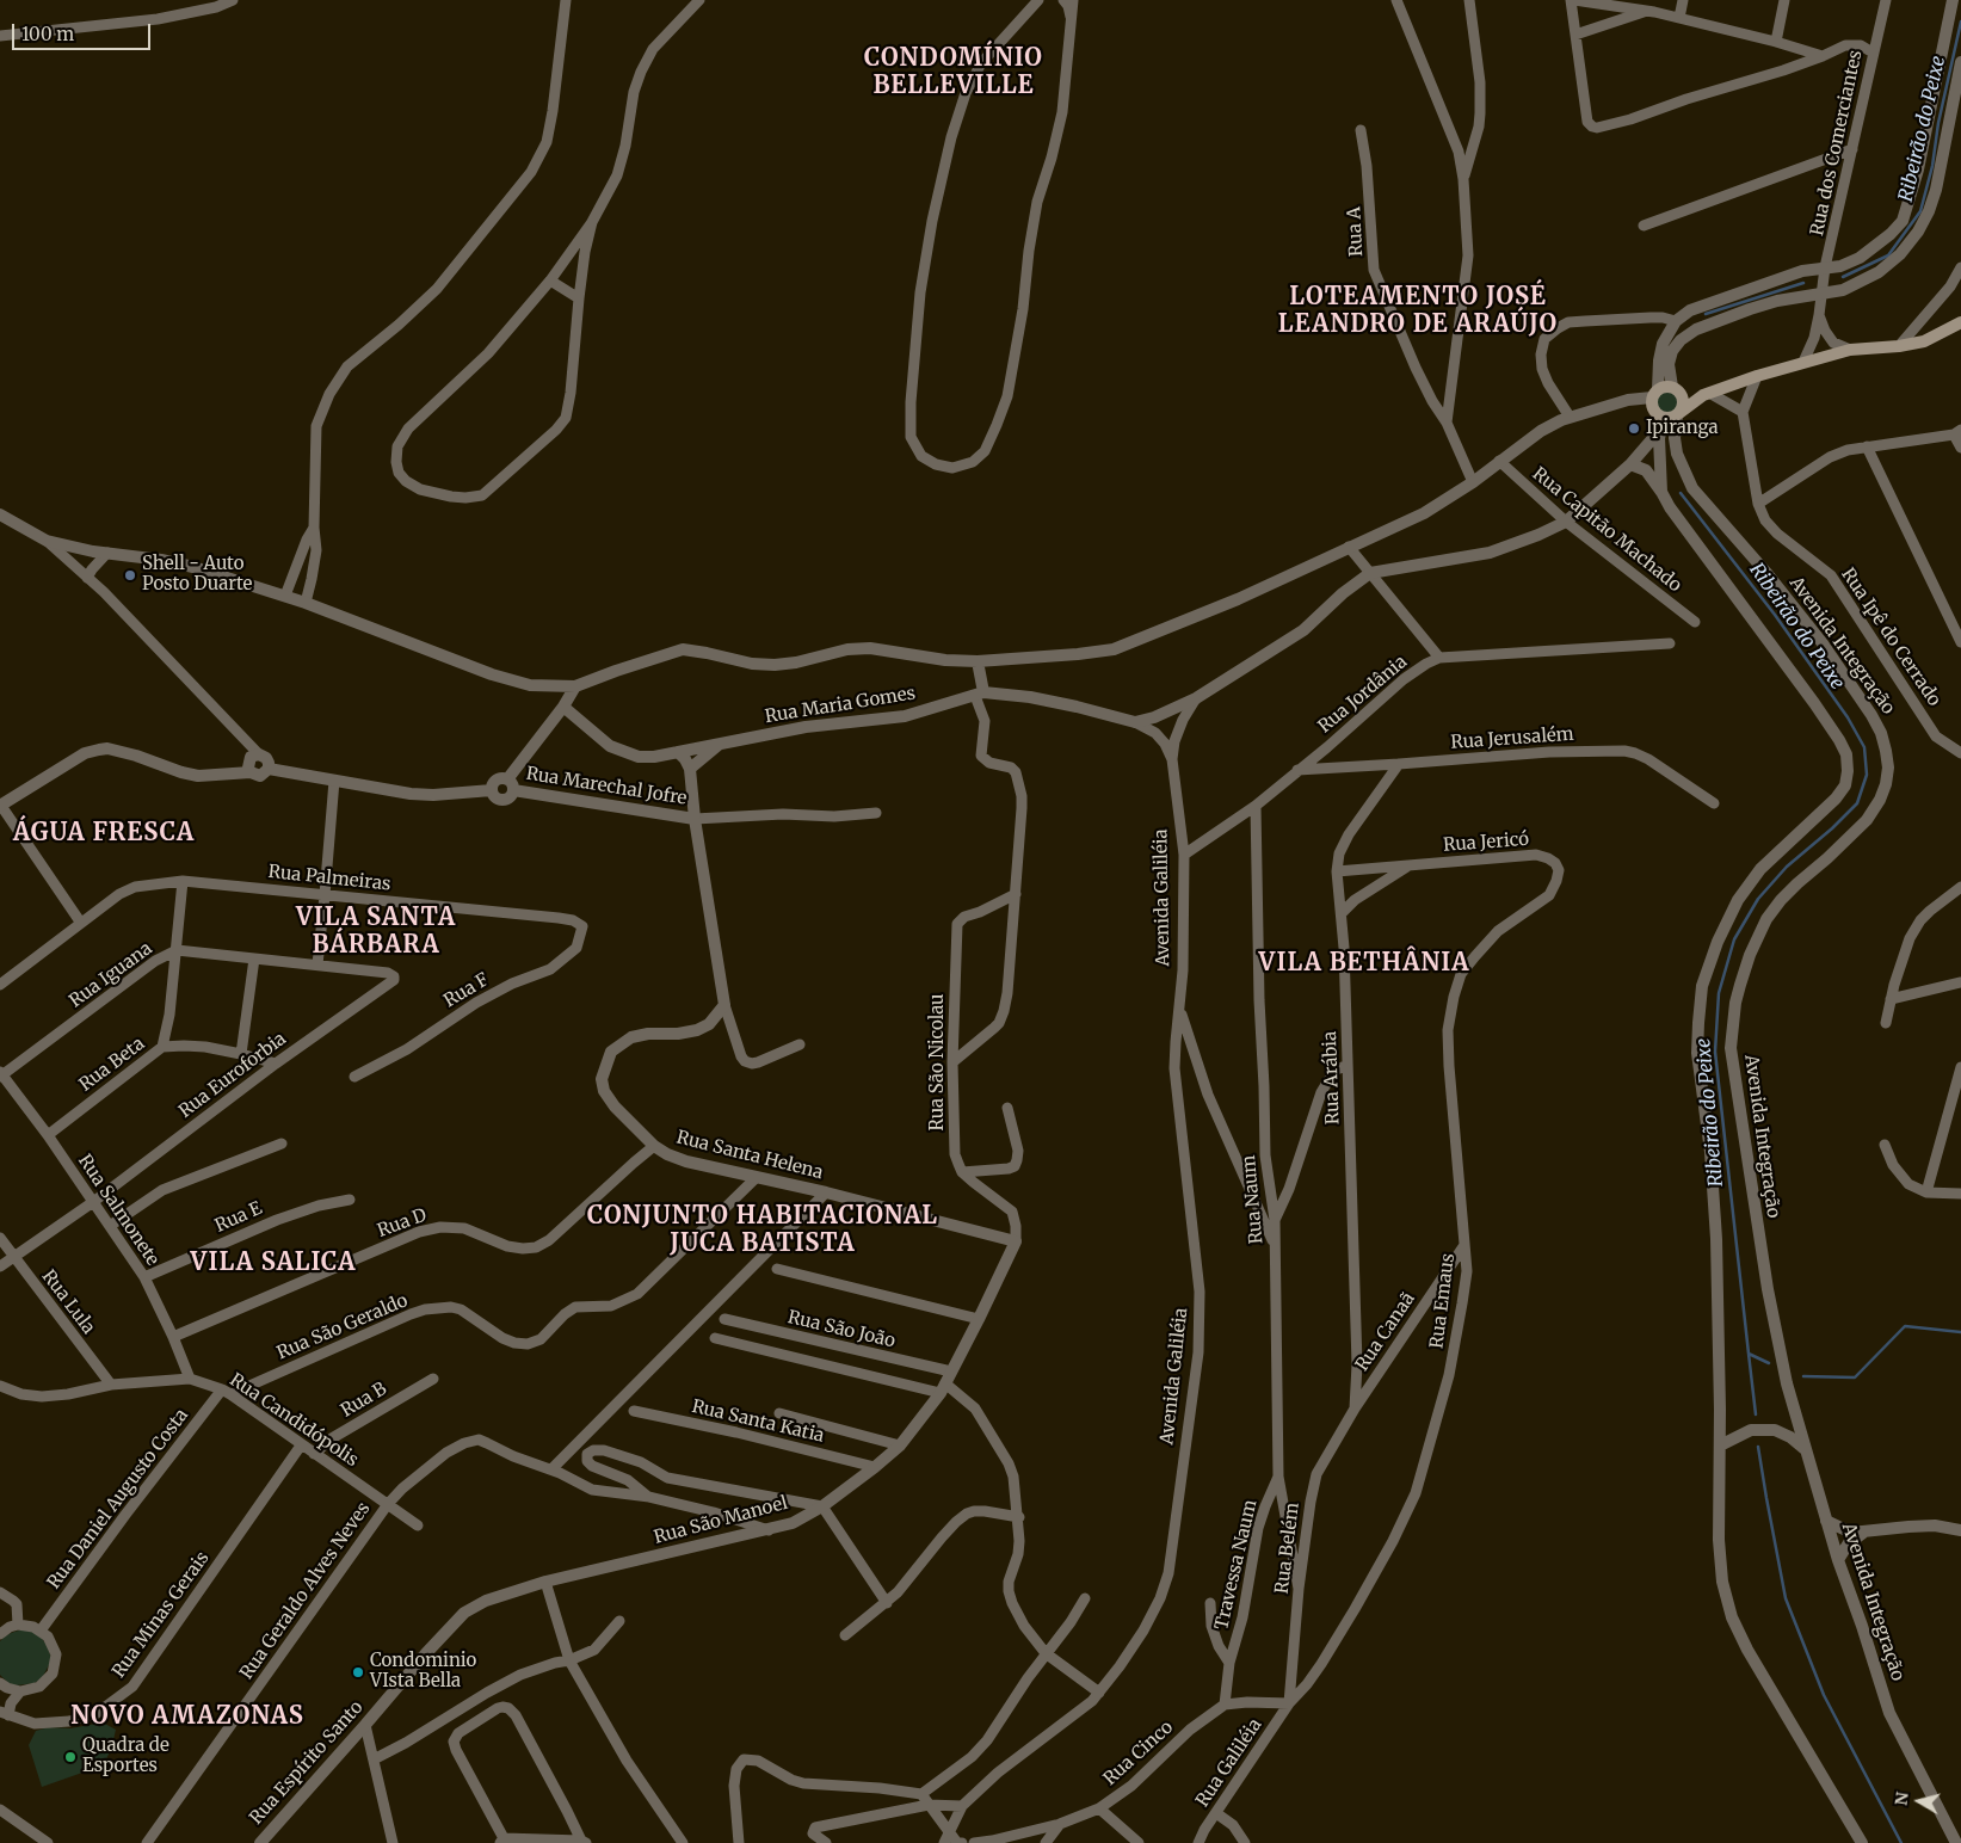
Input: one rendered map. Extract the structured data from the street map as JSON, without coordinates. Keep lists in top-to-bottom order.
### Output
{
  "streets": {
    "street": [
      "Rua dos Comerciantes",
      "Rua A",
      "Rua Capitão Machado",
      "Rua Ipê do Cerrado",
      "Avenida Integração",
      "Rua Jordânia",
      "Rua Maria Gomes",
      "Rua Jerusalém",
      "Rua Marechal Jofre",
      "Rua Jericó",
      "Rua Palmeiras",
      "Avenida Galiléia",
      "Rua Iguana",
      "Rua F",
      "Rua São Nicolau",
      "Rua Beta",
      "Rua Euroforbia",
      "Rua Arábia",
      "Rua Santa Helena",
      "Rua Naum",
      "Rua Salmonete",
      "Rua E",
      "Rua D",
      "Rua Emaus",
      "Rua Lula",
      "Rua São Geraldo",
      "Rua São João",
      "Rua Canaã",
      "Rua B",
      "Rua Candidópolis",
      "Rua Santa Katia",
      "Rua Daniel Augusto Costa",
      "Rua São Manoel",
      "Rua Belém",
      "Travessa Naum",
      "Rua Geraldo Alves Neves",
      "Rua Minas Gerais",
      "Rua Cinco",
      "Rua Espírito Santo",
      "Rua Galiléia"
    ]
  },
  "crossings": [
    ["Rua Jordânia", "Rua Jerusalém"],
    ["Rua Jordânia", "Avenida Galiléia"],
    ["Rua Jordânia", "Rua Naum"],
    ["Rua Jerusalém", "Rua Arábia"],
    ["Rua Jericó", "Rua Arábia"],
    ["Rua Jericó", "Rua Emaus"],
    ["Rua Palmeiras", "Rua F"],
    ["Rua Iguana", "Rua Euroforbia"],
    ["Rua Iguana", "Rua Salmonete"],
    ["Rua Beta", "Rua Euroforbia"],
    ["Rua Beta", "Rua Salmonete"],
    ["Rua Euroforbia", "Rua Salmonete"],
    ["Rua Euroforbia", "Rua Lula"],
    ["Rua Arábia", "Rua Canaã"],
    ["Rua Arábia", "Rua Belém"],
    ["Rua Santa Helena", "Rua D"],
    ["Rua Santa Helena", "Rua São Geraldo"],
    ["Rua Santa Helena", "Rua São Manoel"],
    ["Rua Naum", "Rua Belém"],
    ["Rua Naum", "Travessa Naum"],
    ["Rua Salmonete", "Rua E"],
    ["Rua Salmonete", "Rua D"],
    ["Rua Salmonete", "Rua Candidópolis"],
    ["Rua Emaus", "Rua Canaã"],
    ["Rua Emaus", "Rua Belém"],
    ["Rua Emaus", "Rua Galiléia"],
    ["Rua Lula", "Rua Candidópolis"],
    ["Rua São Geraldo", "Rua Candidópolis"],
    ["Rua São Geraldo", "Rua Daniel Augusto Costa"],
    ["Rua São João", "Rua São Manoel"],
    ["Rua Canaã", "Rua Belém"],
    ["Rua B", "Rua Candidópolis"],
    ["Rua Candidópolis", "Rua Daniel Augusto Costa"],
    ["Rua Candidópolis", "Rua Geraldo Alves Neves"],
    ["Rua Candidópolis", "Rua Minas Gerais"],
    ["Rua Santa Katia", "Rua São Manoel"],
    ["Rua São Manoel", "Rua Geraldo Alves Neves"],
    ["Rua São Manoel", "Rua Espírito Santo"],
    ["Rua Belém", "Rua Galiléia"],
    ["Travessa Naum", "Rua Cinco"]
  ],
  "districts": [
    "CONDOMÍNIO BELLEVILLE",
    "LOTEAMENTO JOSÉ LEANDRO DE ARAÚJO",
    "ÁGUA FRESCA",
    "VILA SANTA BÁRBARA",
    "VILA BETHÂNIA",
    "CONJUNTO HABITACIONAL JUCA BATISTA",
    "VILA SALICA",
    "NOVO AMAZONAS"
  ],
  "water": ["Ribeirão do Peixe"],
  "places": [
    "Ipiranga",
    "Shell - Auto Posto Duarte",
    "Condominio VIsta Bella",
    "Quadra de Esportes"
  ],
  "scale_bar": "100 m",
  "north": "left"
}
